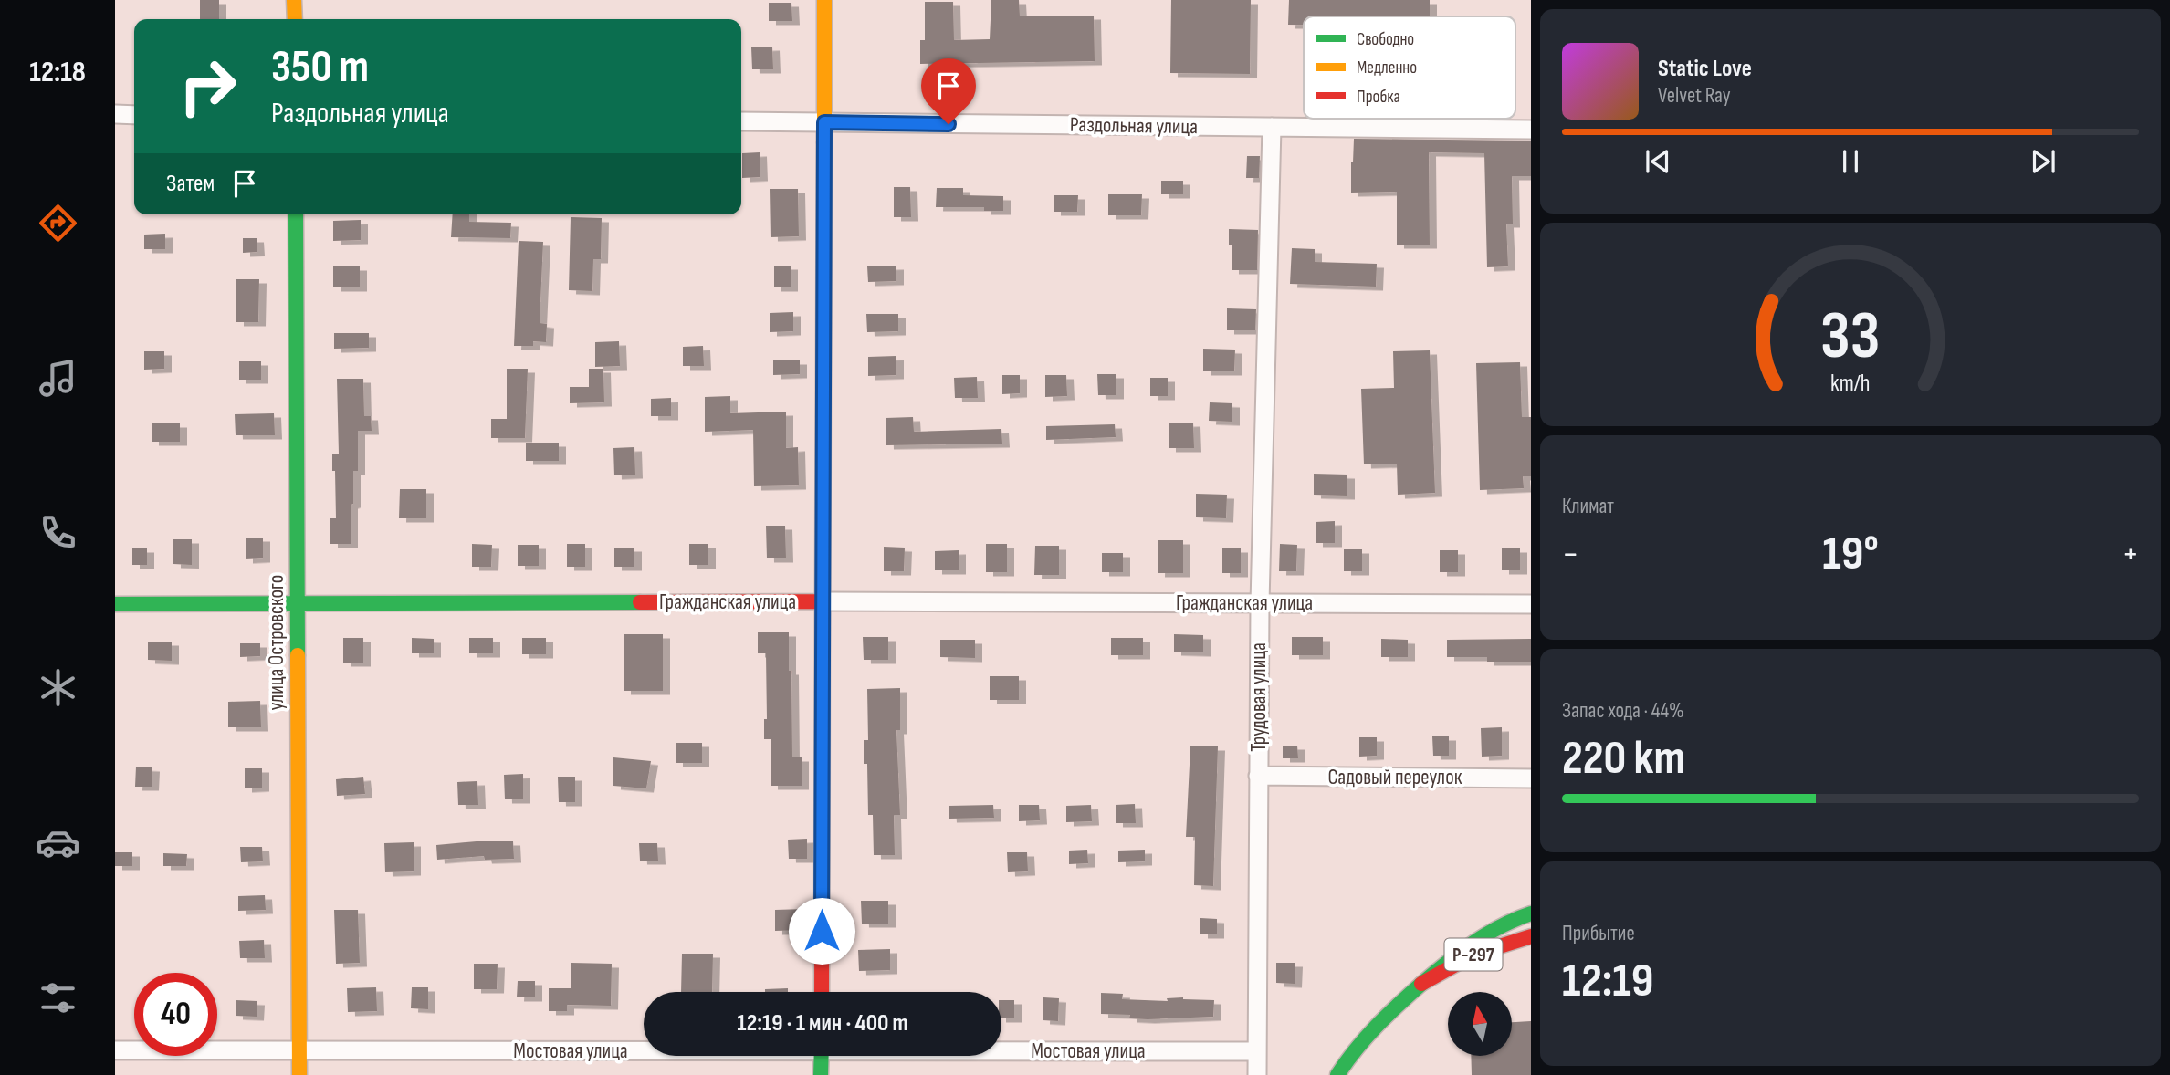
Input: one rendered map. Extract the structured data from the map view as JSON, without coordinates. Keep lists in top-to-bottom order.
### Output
{
  "streets": {
    "main road": ["Гражданская улица", "улица Островского", "Р-297"],
    "street": [
      "Раздольная улица",
      "Трудовая улица",
      "Садовый переулок",
      "Мостовая улица"
    ]
  },
  "crossings": [
    ["Раздольная улица", "Трудовая улица"],
    ["Гражданская улица", "улица Островского"],
    ["Гражданская улица", "Трудовая улица"],
    ["улица Островского", "Мостовая улица"],
    ["Трудовая улица", "Садовый переулок"],
    ["Трудовая улица", "Мостовая улица"]
  ],
  "legend": ["Свободно", "Медленно", "Пробка"],
  "north": "top",
  "page": {
    "tabs": "12:18",
    "turn": ["350 m", "Раздольная улица"],
    "song": ["Static Love", "Velvet Ray"],
    "then": "Затем",
    "tile": [
      "Климат",
      ["Запас хода · 44%", "220 km"],
      ["Прибытие", "12:19"]
    ],
    "heat": ["−", "19°", "+"],
    "limit": "40",
    "trip": "12:19 · 1 мин · 400 m",
    "gauge": ["33", "km/h"]
  }
}
